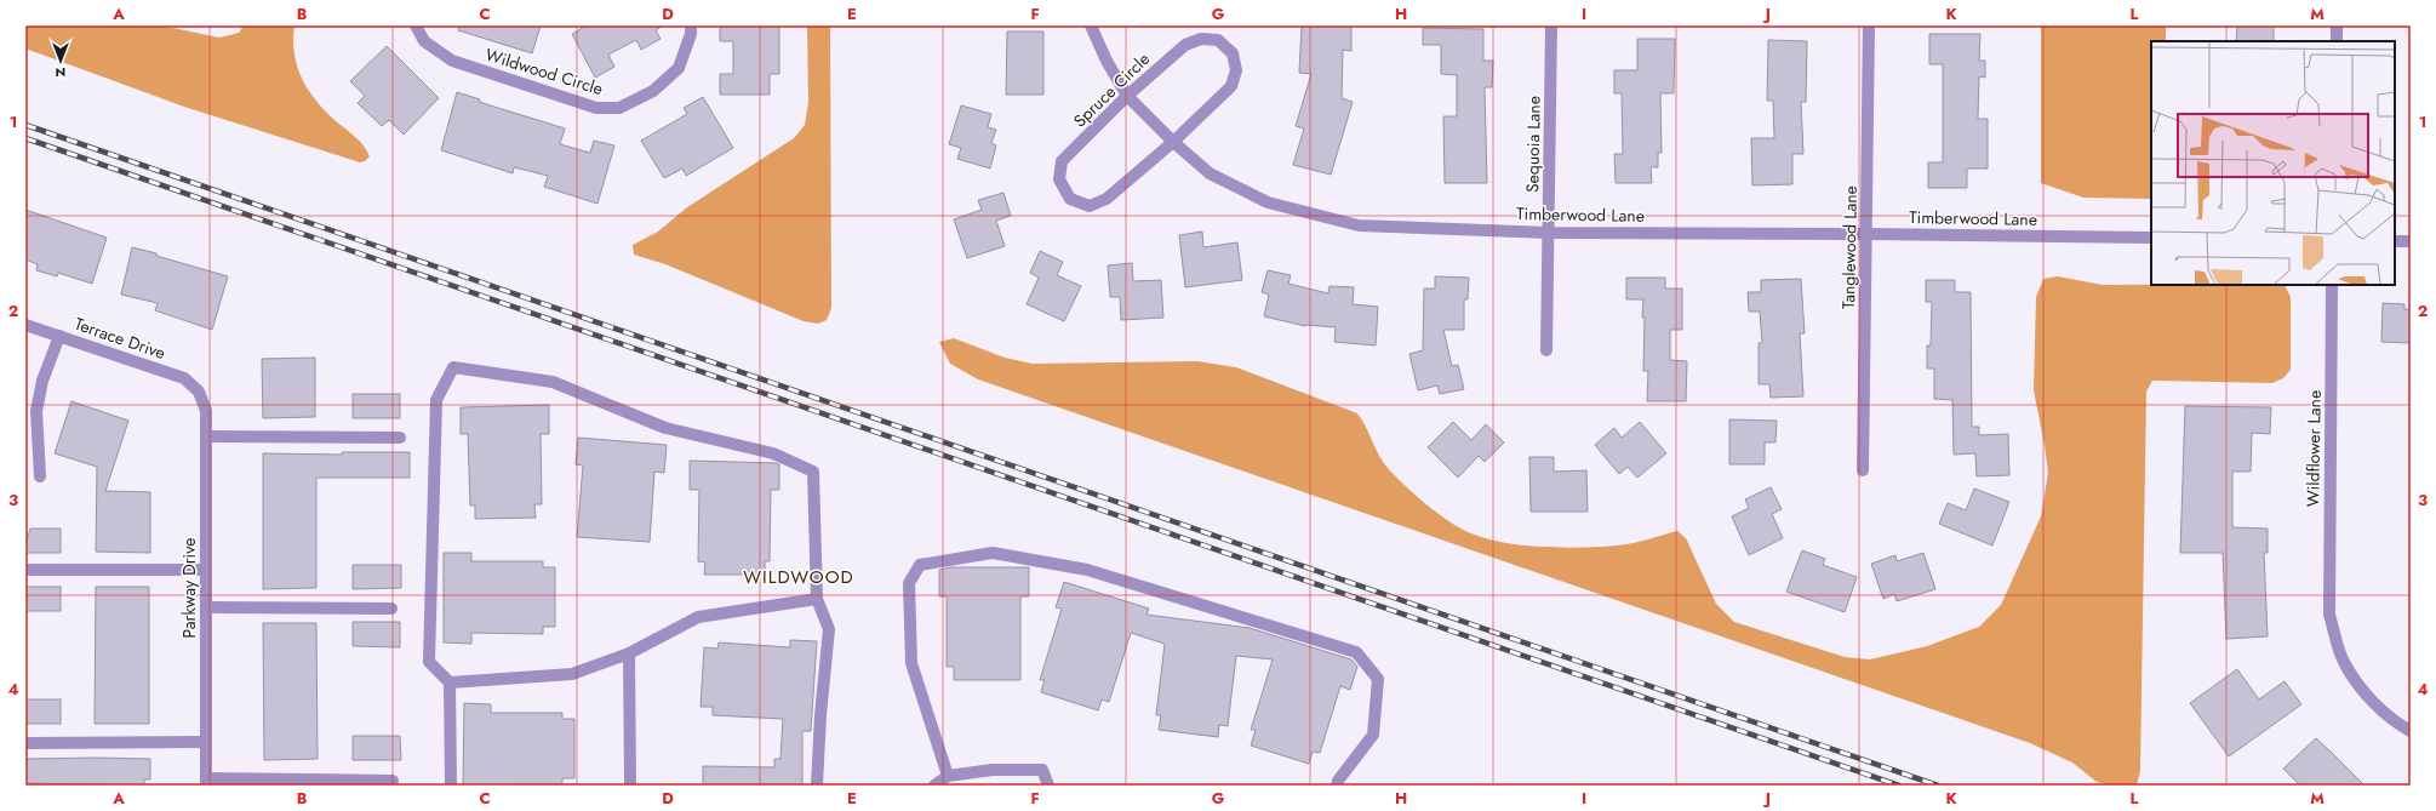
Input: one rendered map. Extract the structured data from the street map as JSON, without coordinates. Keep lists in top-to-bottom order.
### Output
{
  "streets": {
    "street": [
      "Wildwood Circle",
      "Spruce Circle",
      "Sequoia Lane",
      "Timberwood Lane",
      "Tanglewood Lane",
      "Terrace Drive",
      "Wildflower Lane",
      "Parkway Drive"
    ]
  },
  "crossings": [
    ["Spruce Circle", "Timberwood Lane"],
    ["Sequoia Lane", "Timberwood Lane"],
    ["Timberwood Lane", "Tanglewood Lane"],
    ["Terrace Drive", "Parkway Drive"]
  ],
  "districts": ["WILDWOOD"],
  "north": "bottom",
  "grid": {
    "columns": [
      "A",
      "B",
      "C",
      "D",
      "E",
      "F",
      "G",
      "H",
      "I",
      "J",
      "K",
      "L",
      "M"
    ],
    "rows": [
      "1",
      "2",
      "3",
      "4"
    ]
  }
}
